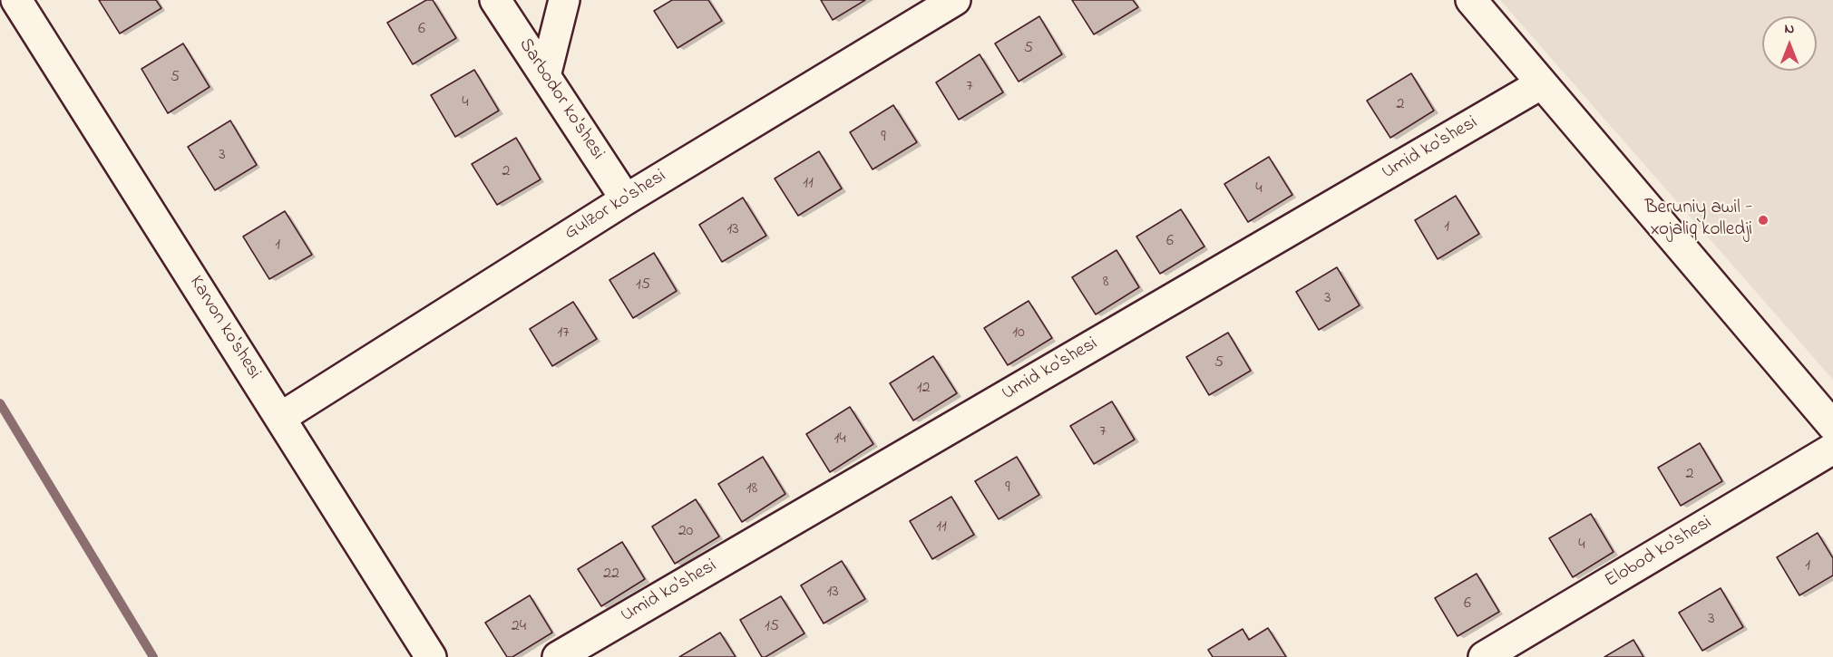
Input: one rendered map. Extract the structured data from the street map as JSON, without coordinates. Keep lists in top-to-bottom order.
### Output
{
  "streets": {
    "street": [
      "Sarbodor ko'shesi",
      "Umid ko'shesi",
      "Gulzor ko'shesi",
      "Karvon ko'shesi",
      "Elobod ko'shesi"
    ]
  },
  "crossings": [
    ["Sarbodor ko'shesi", "Gulzor ko'shesi"],
    ["Gulzor ko'shesi", "Karvon ko'shesi"]
  ],
  "places": ["Beruniy awil - xojaliq kolledji"],
  "house_numbers": [
    "6",
    "5",
    "5",
    "7",
    "4",
    "2",
    "9",
    "3",
    "2",
    "11",
    "4",
    "1",
    "13",
    "6",
    "1",
    "8",
    "15",
    "3",
    "17",
    "10",
    "5",
    "12",
    "7",
    "14",
    "2",
    "9",
    "18",
    "11",
    "20",
    "4",
    "1",
    "22",
    "13",
    "6",
    "3",
    "24",
    "15"
  ],
  "north": "top"
}
